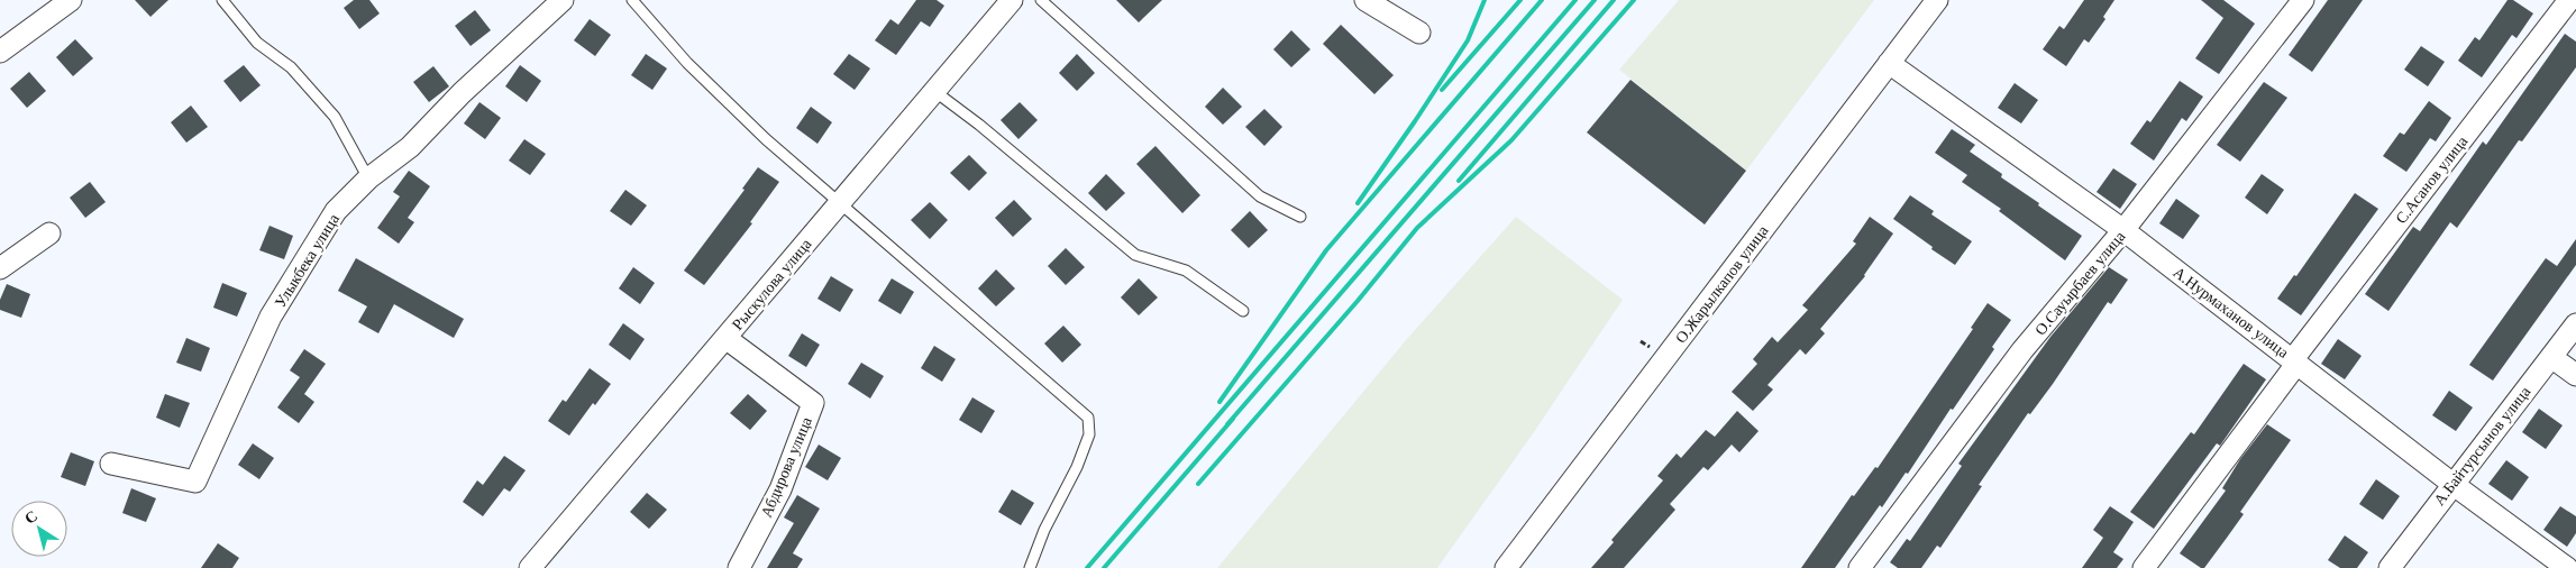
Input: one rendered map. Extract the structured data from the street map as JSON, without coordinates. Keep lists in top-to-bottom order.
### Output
{
  "streets": {
    "street": [
      "С.Асанов улица",
      "Улыкбека улица",
      "О.Сауырбаев улица",
      "Рыскулова улица",
      "О.Жарылкапов улица",
      "А.Нурмаханов улица",
      "А.Байтурсынов улица",
      "Абдирова улица"
    ]
  },
  "crossings": [
    ["С.Асанов улица", "А.Нурмаханов улица"],
    ["О.Сауырбаев улица", "А.Нурмаханов улица"],
    ["Рыскулова улица", "Абдирова улица"],
    ["О.Жарылкапов улица", "А.Нурмаханов улица"],
    ["А.Нурмаханов улица", "А.Байтурсынов улица"]
  ],
  "north": "top left"
}
